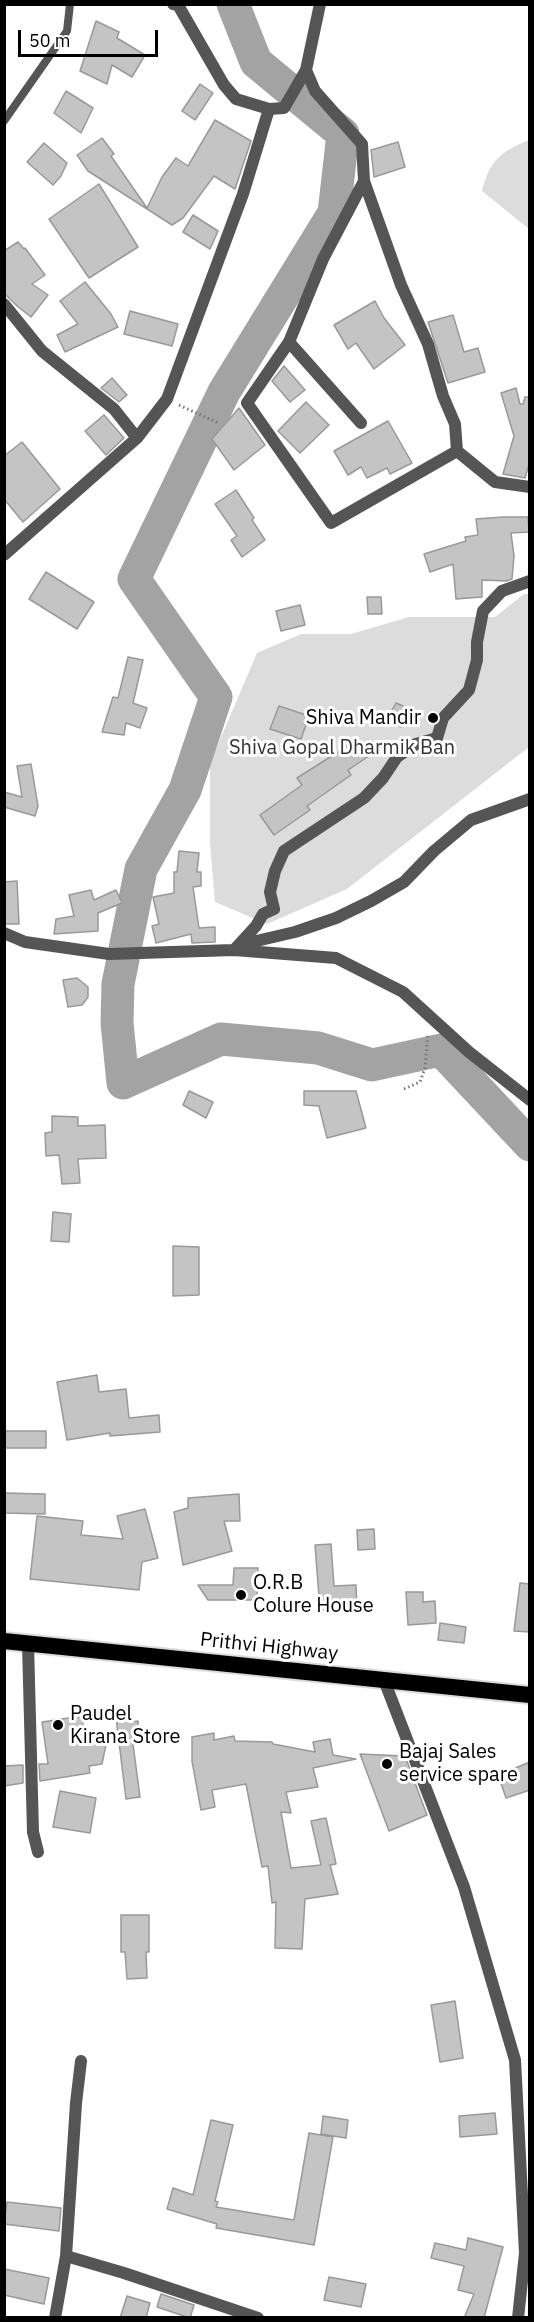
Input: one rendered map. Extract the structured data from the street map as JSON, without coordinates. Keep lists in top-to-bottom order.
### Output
{
  "streets": {
    "highway": ["Prithvi Highway"]
  },
  "parks": ["Shiva Gopal Dharmik Ban"],
  "places": [
    "Shiva Mandir",
    "O.R.B Colure House",
    "Paudel Kirana Store",
    "Bajaj Sales service spare"
  ],
  "scale_bar": "50 m"
}
